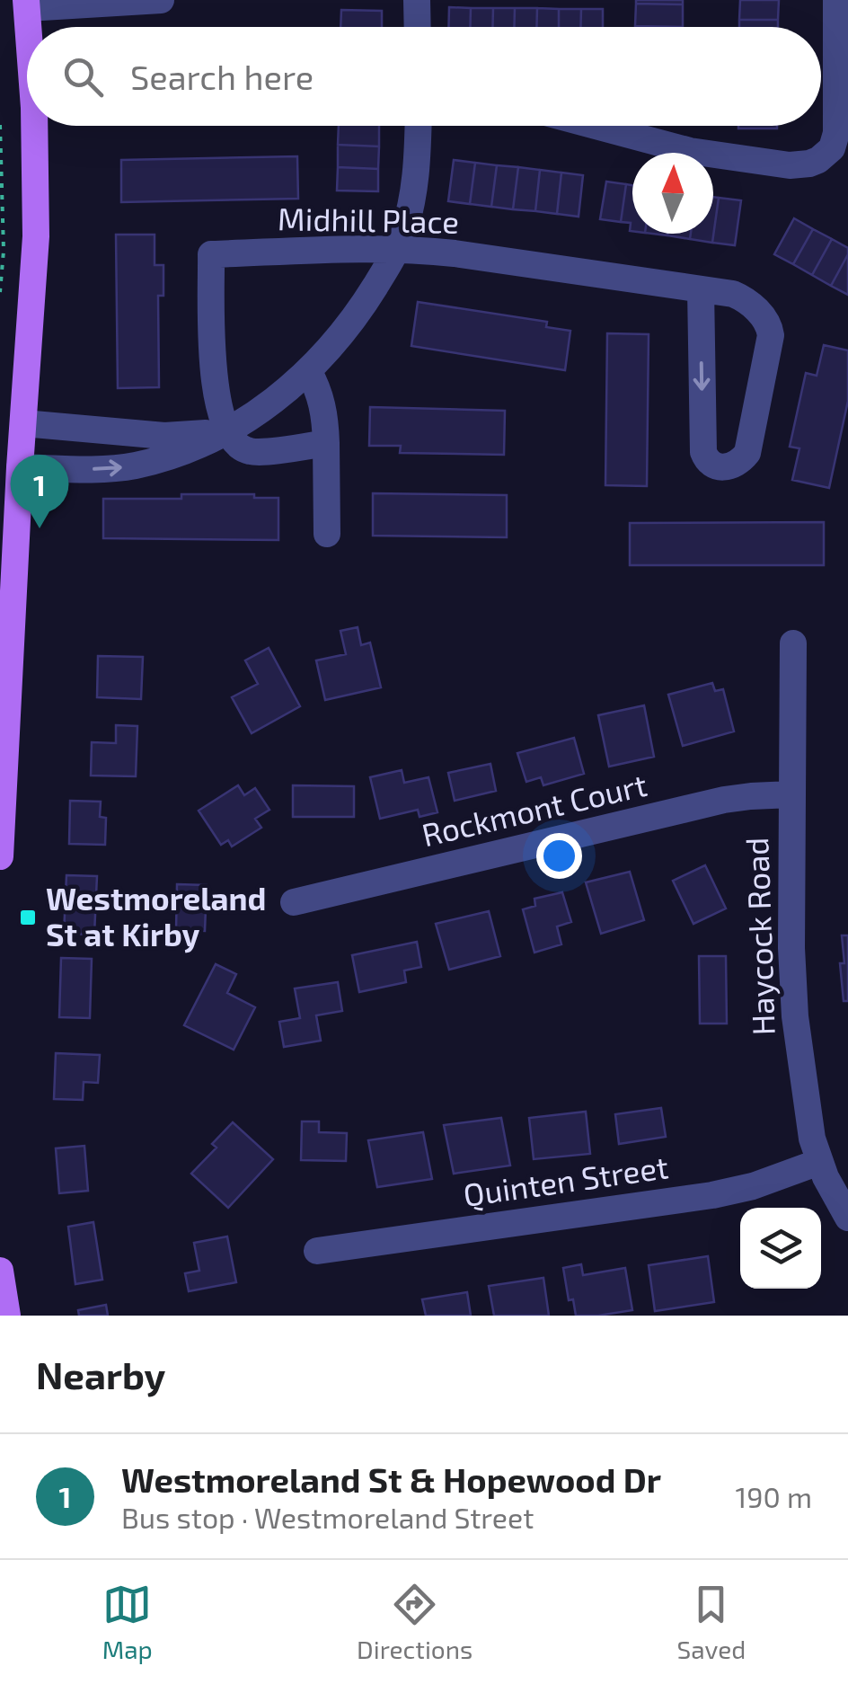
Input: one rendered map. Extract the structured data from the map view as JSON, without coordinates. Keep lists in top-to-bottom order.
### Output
{
  "streets": {
    "street": [
      "Midhill Place",
      "Rockmont Court",
      "Haycock Road",
      "Quinten Street"
    ]
  },
  "crossings": [
    ["Rockmont Court", "Haycock Road"],
    ["Haycock Road", "Quinten Street"]
  ],
  "places": {
    "transit": ["Westmoreland St at Kirby"]
  },
  "north": "top",
  "page": {
    "search": "Search here",
    "pins": "1",
    "heading": "Nearby",
    "list": [
      {
        "mark": "1",
        "name": "Westmoreland St & Hopewood Dr",
        "note": "Bus stop · Westmoreland Street",
        "value": "190 m"
      }
    ],
    "nav": ["Map", "Directions", "Saved"]
  }
}
